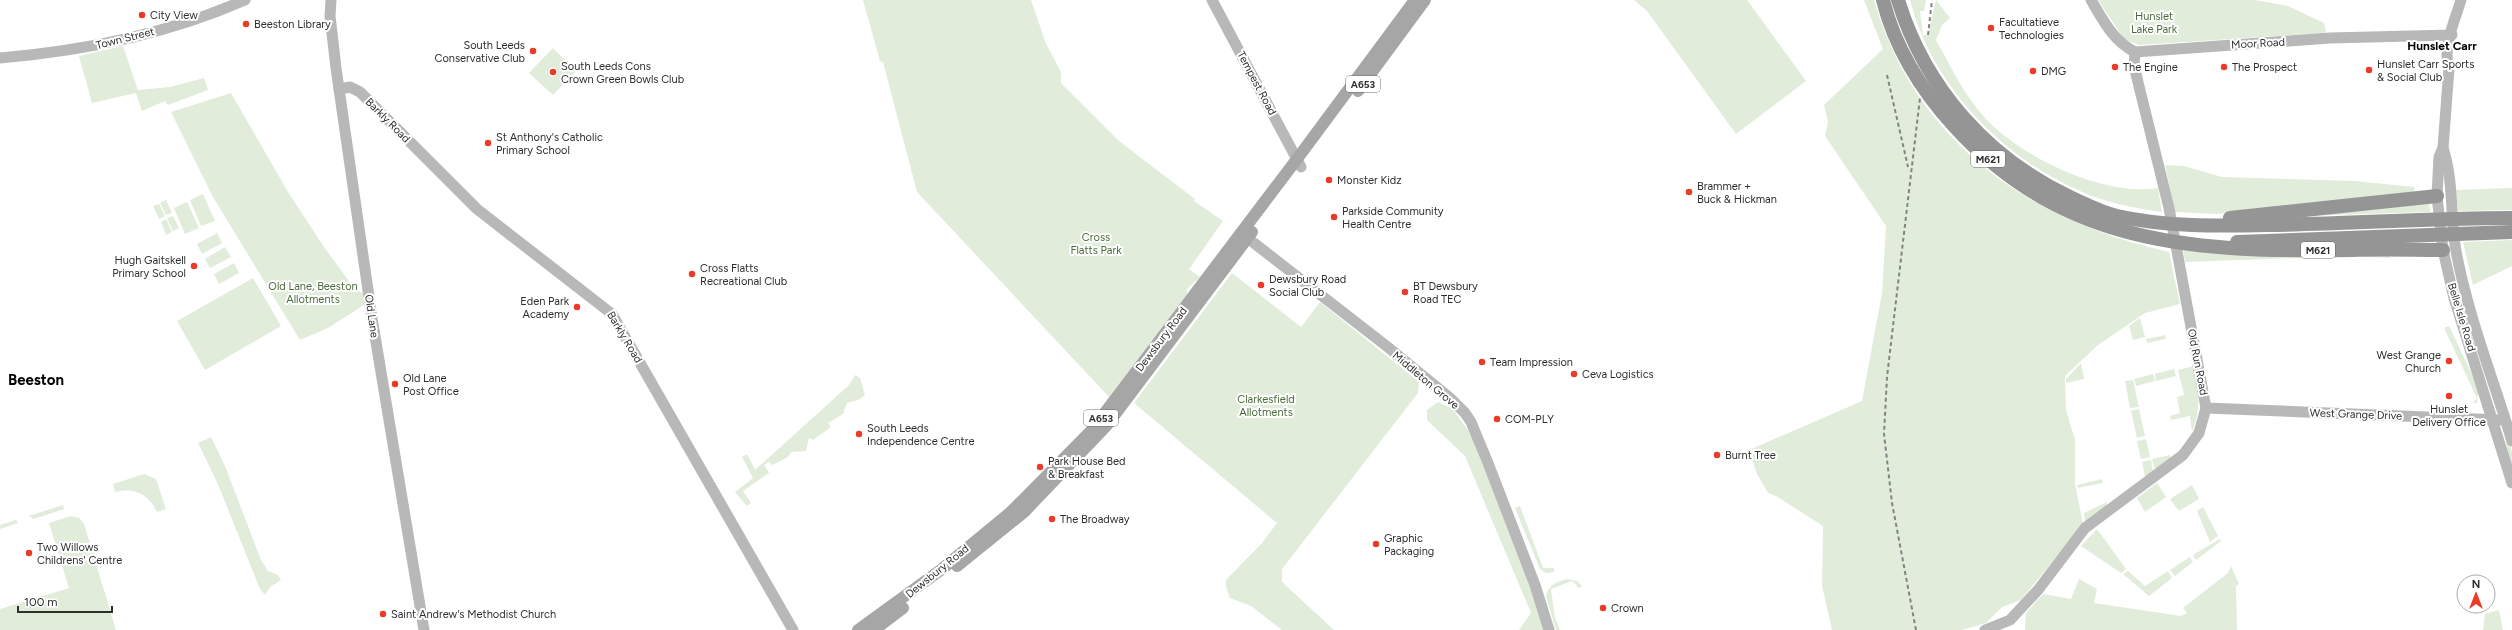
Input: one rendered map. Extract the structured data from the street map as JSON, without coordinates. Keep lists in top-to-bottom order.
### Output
{
  "streets": {
    "highway": ["M621"],
    "main road": ["A653", "Dewsbury Road"],
    "street": [
      "Town Street",
      "Moor Road",
      "Tempest Road",
      "Barkly Road",
      "Old Lane",
      "Belle Isle Road",
      "Old Run Road",
      "Middleton Grove",
      "West Grange Drive"
    ]
  },
  "crossings": [
    ["Moor Road", "Belle Isle Road"],
    ["Moor Road", "Old Run Road"],
    ["Tempest Road", "Dewsbury Road"],
    ["Barkly Road", "Old Lane"],
    ["M621", "Belle Isle Road"],
    ["Belle Isle Road", "West Grange Drive"],
    ["Dewsbury Road", "Middleton Grove"],
    ["Old Run Road", "West Grange Drive"]
  ],
  "districts": ["Hunslet Carr", "Beeston"],
  "parks": [
    "Hunslet Lake Park",
    "Cross Flatts Park",
    "Old Lane, Beeston Allotments",
    "Clarkesfield Allotments"
  ],
  "places": [
    "City View",
    "Beeston Library",
    "Facultatieve Technologies",
    "South Leeds Conservative Club",
    "The Engine",
    "The Prospect",
    "Hunslet Carr Sports & Social Club",
    "DMG",
    "South Leeds Cons Crown Green Bowls Club",
    "St Anthony's Catholic Primary School",
    "Monster Kidz",
    "Brammer + Buck & Hickman",
    "Parkside Community Health Centre",
    "Hugh Gaitskell Primary School",
    "Cross Flatts Recreational Club",
    "Dewsbury Road Social Club",
    "BT Dewsbury Road TEC",
    "Eden Park Academy",
    "West Grange Church",
    "Team Impression",
    "Ceva Logistics",
    "Old Lane Post Office",
    "Hunslet Delivery Office",
    "COM-PLY",
    "South Leeds Independence Centre",
    "Burnt Tree",
    "Park House Bed & Breakfast",
    "The Broadway",
    "Graphic Packaging",
    "Two Willows Childrens' Centre",
    "Crown",
    "Saint Andrew's Methodist Church"
  ],
  "scale_bar": "100 m",
  "north": "top"
}
